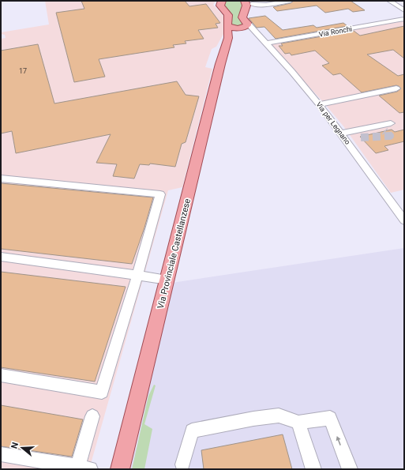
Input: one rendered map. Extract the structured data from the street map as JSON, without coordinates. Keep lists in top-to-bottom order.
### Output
{
  "streets": {
    "main road": ["Via Provinciale Castellanzese"],
    "street": ["Via Ronchi", "Via per Legnano"]
  },
  "crossings": [
    ["Via Ronchi", "Via per Legnano"]
  ],
  "house_numbers": ["17"],
  "north": "left"
}
